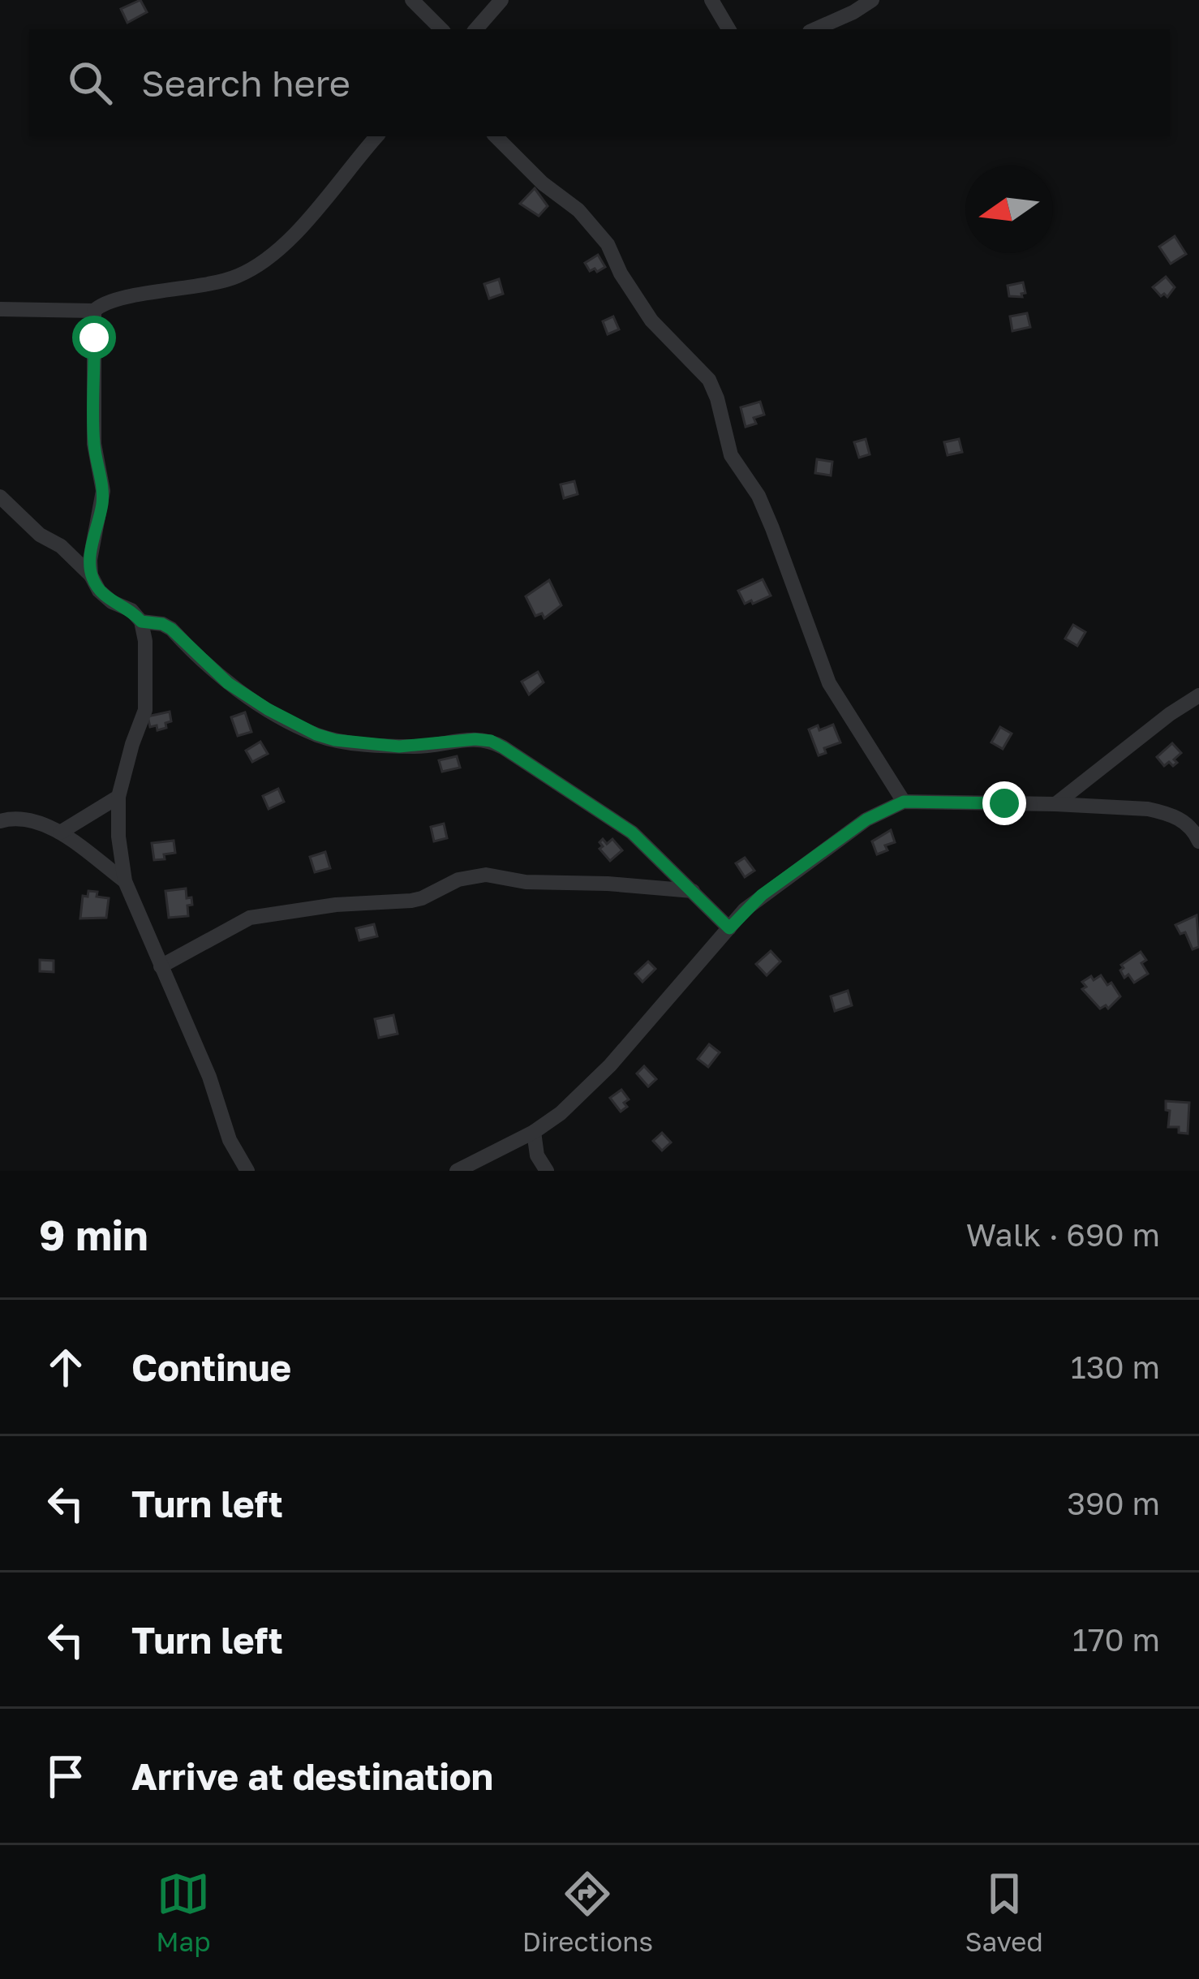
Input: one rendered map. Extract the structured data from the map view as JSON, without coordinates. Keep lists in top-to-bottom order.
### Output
{
  "north": "left",
  "page": {
    "search": "Search here",
    "heading": ["9 min", "Walk · 690 m"],
    "list": [
      ["Continue", "130 m"],
      ["Turn left", "390 m"],
      ["Turn left", "170 m"],
      "Arrive at destination"
    ],
    "nav": ["Map", "Directions", "Saved"]
  }
}
